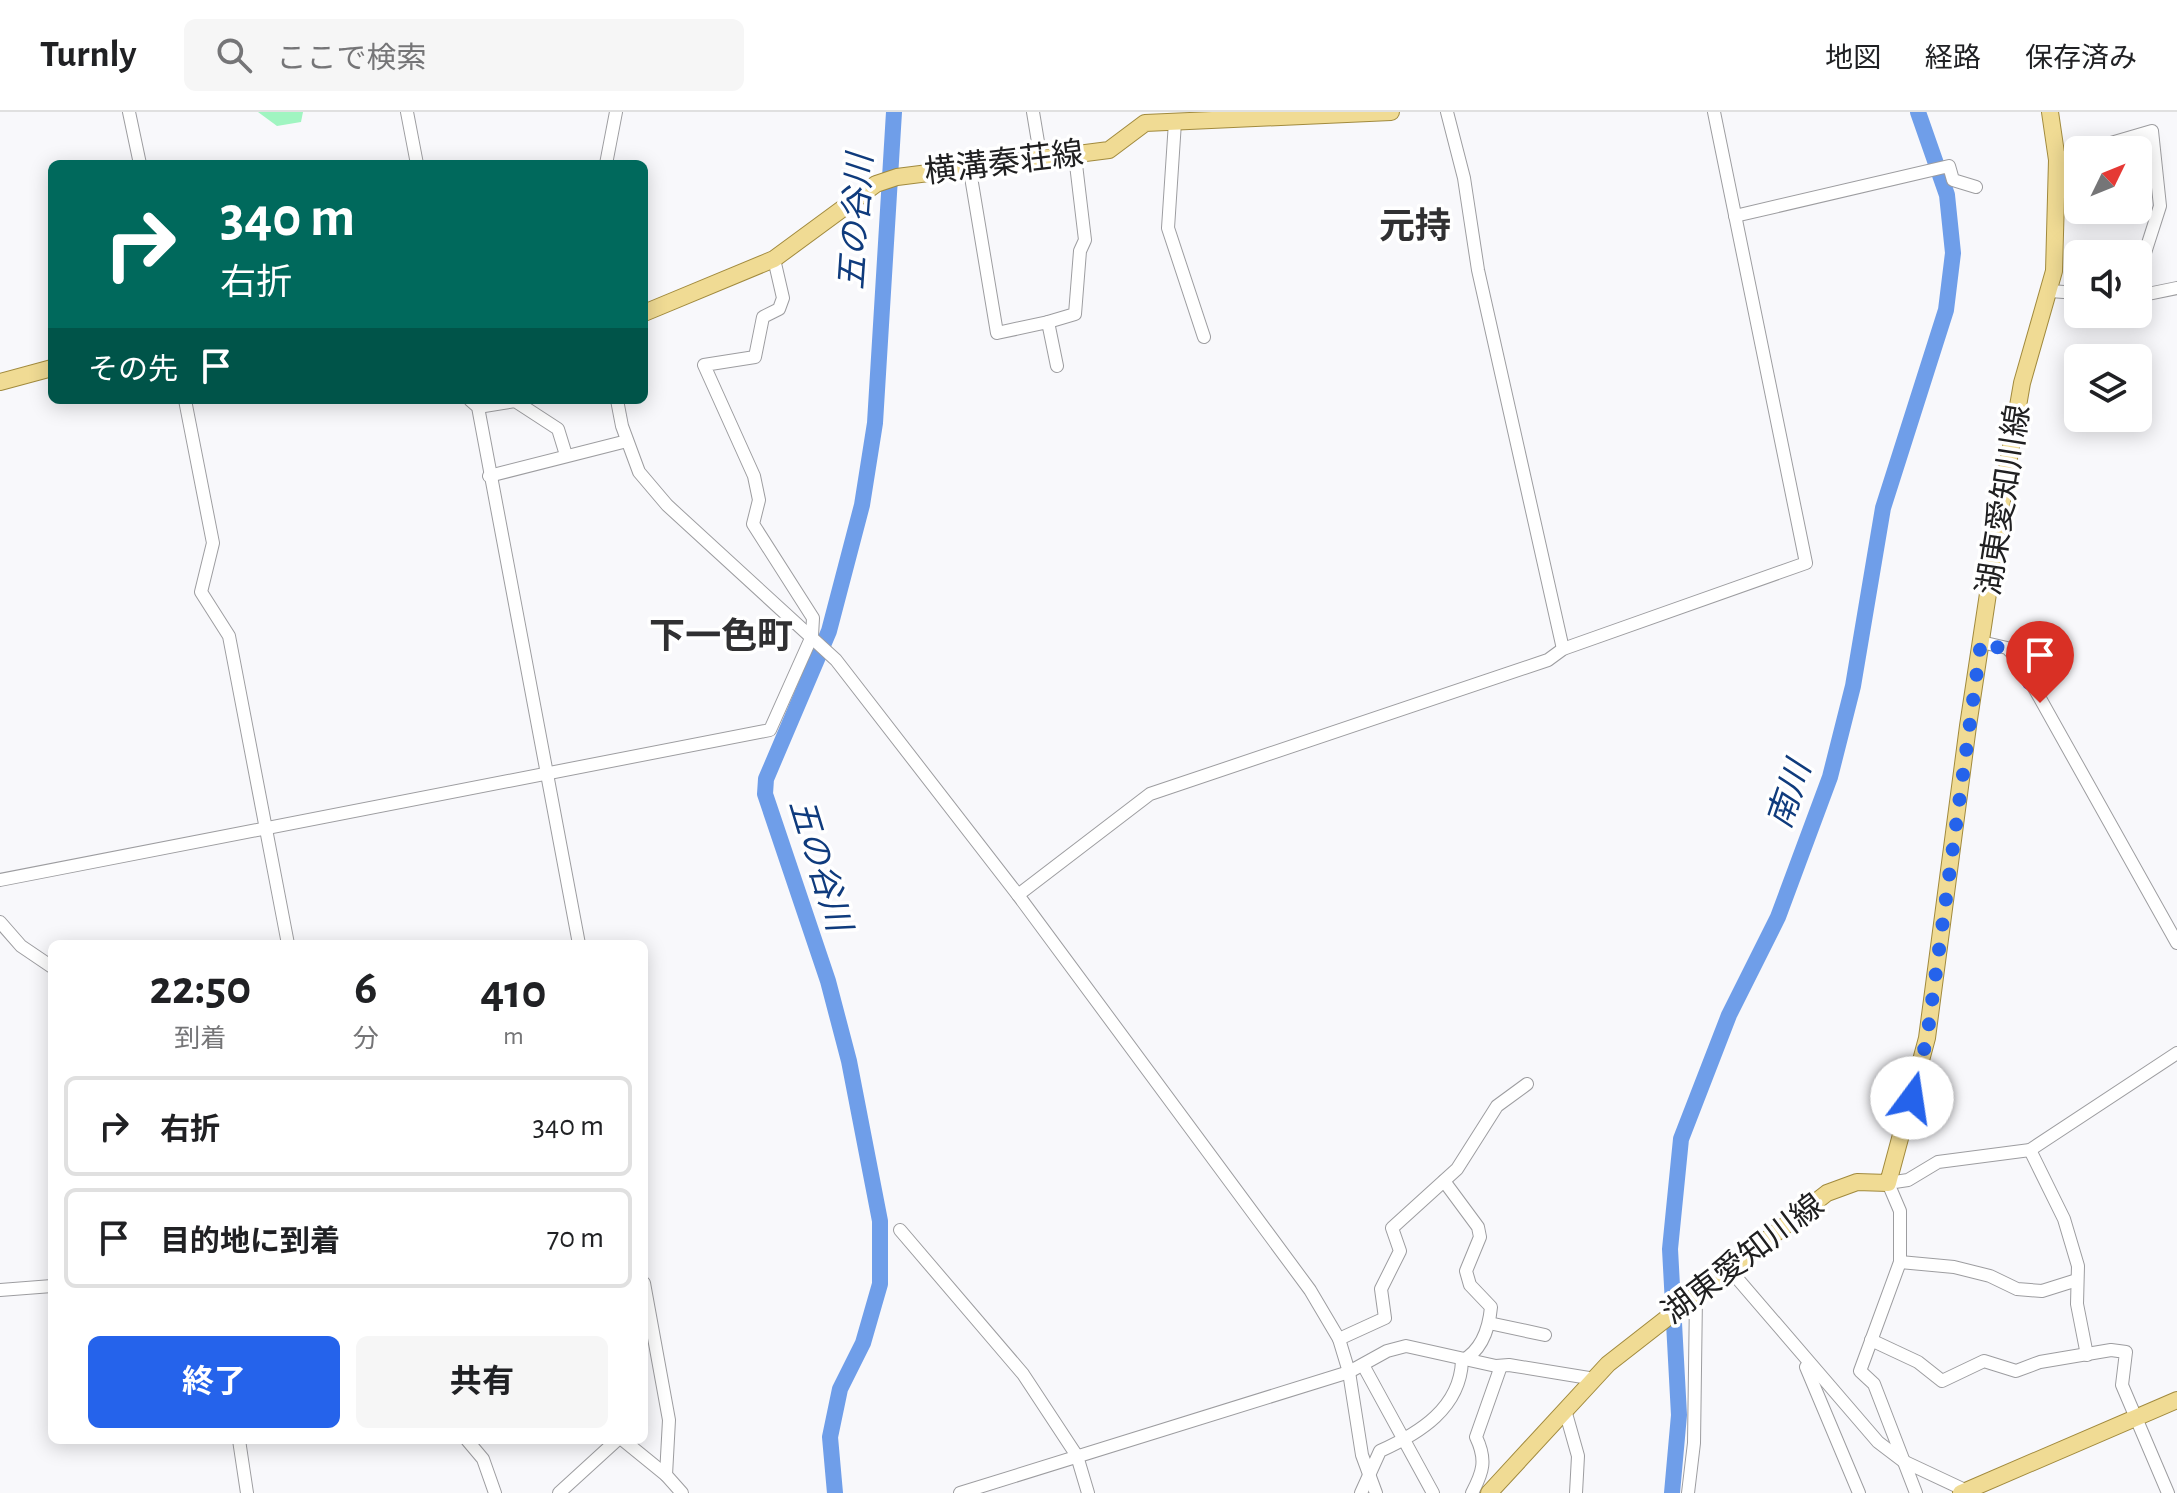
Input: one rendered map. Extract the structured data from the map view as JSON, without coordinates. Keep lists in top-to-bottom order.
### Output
{
  "streets": {
    "main road": ["横溝秦荘線", "湖東愛知川線"]
  },
  "districts": ["元持", "下一色町"],
  "water": ["五の谷川", "南川"],
  "north": "top right",
  "page": {
    "header": "Turnly",
    "search": "ここで検索",
    "nav": ["地図", "経路", "保存済み"],
    "turn": ["340 m", "右折"],
    "then": "その先",
    "eta": [
      "22:50",
      "到着",
      "6",
      "分",
      "410",
      "m"
    ],
    "list": [
      {
        "name": "右折",
        "value": "340 m"
      },
      {
        "name": "目的地に到着",
        "value": "70 m"
      }
    ],
    "buttons": ["終了", "共有"]
  }
}
